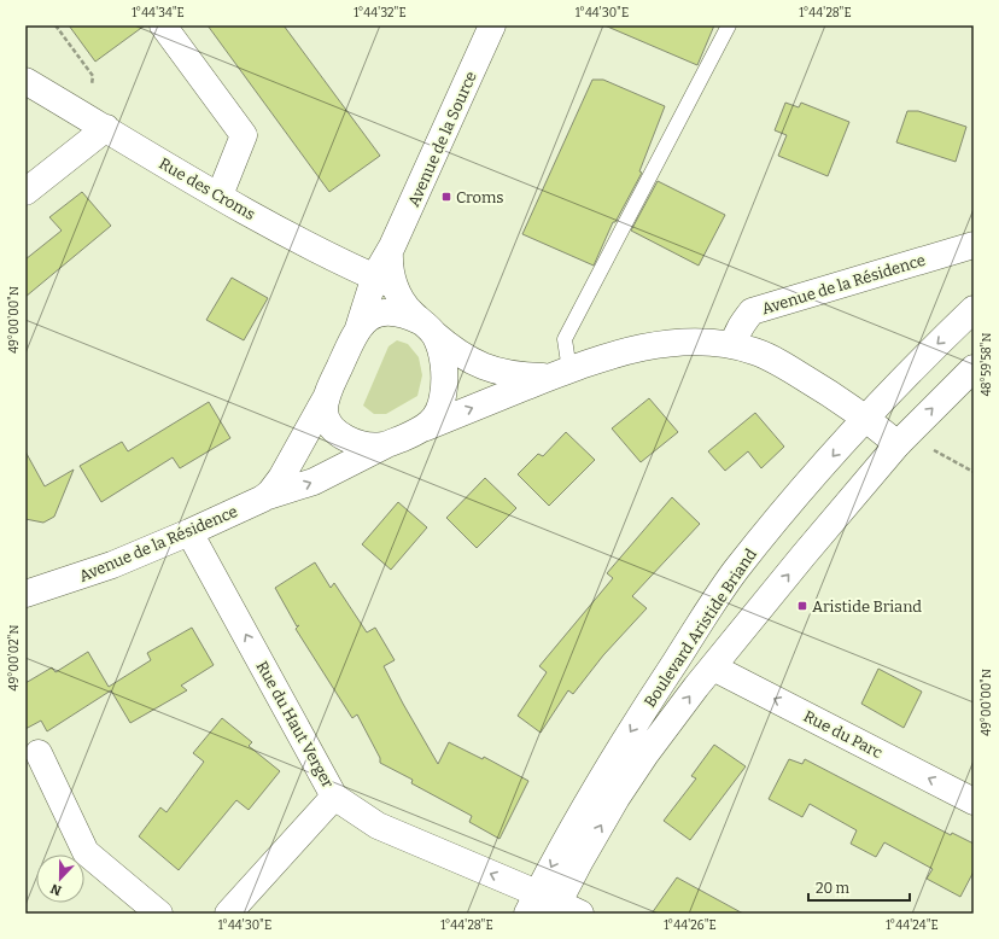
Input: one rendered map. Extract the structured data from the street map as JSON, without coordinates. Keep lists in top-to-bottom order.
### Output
{
  "streets": {
    "street": [
      "Avenue de la Source",
      "Rue des Croms",
      "Avenue de la Résidence",
      "Boulevard Aristide Briand",
      "Rue du Haut Verger",
      "Rue du Parc"
    ]
  },
  "crossings": [
    ["Avenue de la Source", "Rue des Croms"],
    ["Avenue de la Source", "Avenue de la Résidence"],
    ["Avenue de la Résidence", "Rue du Haut Verger"],
    ["Boulevard Aristide Briand", "Rue du Haut Verger"],
    ["Boulevard Aristide Briand", "Rue du Parc"]
  ],
  "one_way": ["Rue du Haut Verger", "Rue du Parc"],
  "places": {
    "transit": ["Croms", "Aristide Briand"]
  },
  "scale_bar": "20 m",
  "north": "bottom",
  "coordinates": [
    "1°44'34\"E",
    "1°44'32\"E",
    "1°44'30\"E",
    "1°44'28\"E",
    "49°00'00\"N",
    "48°59'58\"N",
    "49°00'02\"N",
    "1°44'26\"E",
    "1°44'24\"E"
  ]
}
